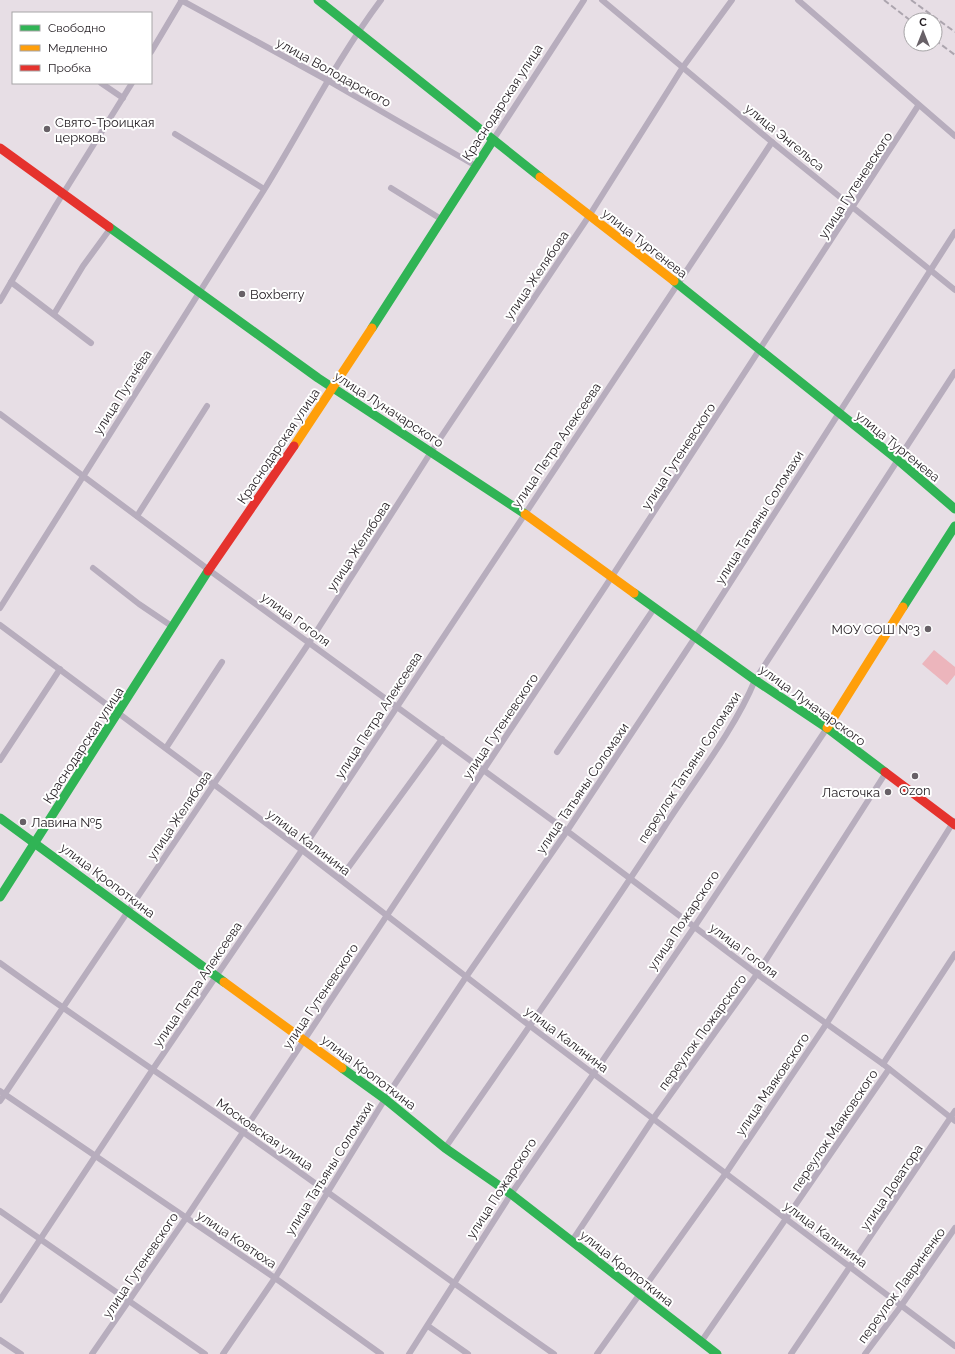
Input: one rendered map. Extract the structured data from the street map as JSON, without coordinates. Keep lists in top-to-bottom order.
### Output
{
  "streets": {
    "main road": [
      "Краснодарская улица",
      "улица Тургенева",
      "улица Луначарского",
      "улица Кропоткина",
      "улица Пожарского"
    ],
    "street": [
      "улица Володарского",
      "улица Энгельса",
      "улица Гутеневского",
      "улица Желябова",
      "улица Пугачёва",
      "улица Петра Алексеева",
      "улица Татьяны Соломахи",
      "улица Гоголя",
      "переулок Татьяны Соломахи",
      "улица Калинина",
      "переулок Пожарского",
      "улица Маяковского",
      "переулок Маяковского",
      "Московская улица",
      "улица Доватора",
      "улица Ковтюха",
      "переулок Лавриненко"
    ]
  },
  "crossings": [
    ["улица Володарского", "Краснодарская улица"],
    ["улица Володарского", "улица Пугачёва"],
    ["Краснодарская улица", "улица Тургенева"],
    ["Краснодарская улица", "улица Луначарского"],
    ["Краснодарская улица", "улица Гоголя"],
    ["Краснодарская улица", "улица Калинина"],
    ["Краснодарская улица", "улица Кропоткина"],
    ["улица Энгельса", "улица Гутеневского"],
    ["улица Энгельса", "улица Желябова"],
    ["улица Энгельса", "улица Петра Алексеева"],
    ["улица Энгельса", "улица Татьяны Соломахи"],
    ["улица Гутеневского", "улица Тургенева"],
    ["улица Гутеневского", "улица Луначарского"],
    ["улица Гутеневского", "улица Гоголя"],
    ["улица Гутеневского", "улица Калинина"],
    ["улица Гутеневского", "улица Кропоткина"],
    ["улица Гутеневского", "Московская улица"],
    ["улица Гутеневского", "улица Ковтюха"],
    ["улица Тургенева", "улица Желябова"],
    ["улица Тургенева", "улица Пугачёва"],
    ["улица Тургенева", "улица Петра Алексеева"],
    ["улица Тургенева", "улица Татьяны Соломахи"],
    ["улица Тургенева", "переулок Татьяны Соломахи"],
    ["улица Желябова", "улица Луначарского"],
    ["улица Желябова", "улица Гоголя"],
    ["улица Желябова", "улица Калинина"],
    ["улица Желябова", "улица Кропоткина"],
    ["улица Желябова", "Московская улица"],
    ["улица Желябова", "улица Ковтюха"],
    ["улица Пугачёва", "улица Луначарского"],
    ["улица Пугачёва", "улица Гоголя"],
    ["улица Луначарского", "улица Петра Алексеева"],
    ["улица Луначарского", "улица Татьяны Соломахи"],
    ["улица Луначарского", "переулок Татьяны Соломахи"],
    ["улица Луначарского", "улица Пожарского"],
    ["улица Луначарского", "переулок Пожарского"],
    ["улица Луначарского", "улица Маяковского"],
    ["улица Петра Алексеева", "улица Гоголя"],
    ["улица Петра Алексеева", "улица Калинина"],
    ["улица Петра Алексеева", "улица Кропоткина"],
    ["улица Петра Алексеева", "Московская улица"],
    ["улица Петра Алексеева", "улица Ковтюха"],
    ["улица Татьяны Соломахи", "улица Гоголя"],
    ["улица Татьяны Соломахи", "улица Калинина"],
    ["улица Татьяны Соломахи", "улица Кропоткина"],
    ["улица Татьяны Соломахи", "Московская улица"],
    ["улица Татьяны Соломахи", "улица Ковтюха"],
    ["улица Гоголя", "переулок Татьяны Соломахи"],
    ["улица Гоголя", "улица Пожарского"],
    ["улица Гоголя", "переулок Пожарского"],
    ["улица Гоголя", "улица Маяковского"],
    ["улица Гоголя", "переулок Маяковского"],
    ["улица Гоголя", "улица Доватора"],
    ["переулок Татьяны Соломахи", "улица Калинина"],
    ["переулок Татьяны Соломахи", "улица Кропоткина"],
    ["улица Калинина", "улица Пожарского"],
    ["улица Калинина", "переулок Пожарского"],
    ["улица Калинина", "улица Маяковского"],
    ["улица Калинина", "переулок Маяковского"],
    ["улица Калинина", "улица Доватора"],
    ["улица Калинина", "переулок Лавриненко"],
    ["улица Кропоткина", "улица Пожарского"],
    ["улица Кропоткина", "переулок Пожарского"],
    ["улица Кропоткина", "улица Маяковского"],
    ["улица Кропоткина", "переулок Маяковского"],
    ["улица Пожарского", "Московская улица"]
  ],
  "places": [
    "Свято-Троицкая церковь",
    "Boxberry",
    "МОУ СОШ №3",
    "Ozon",
    "Ласточка",
    "Лавина №5"
  ],
  "legend": ["Свободно", "Медленно", "Пробка"],
  "north": "top"
}
